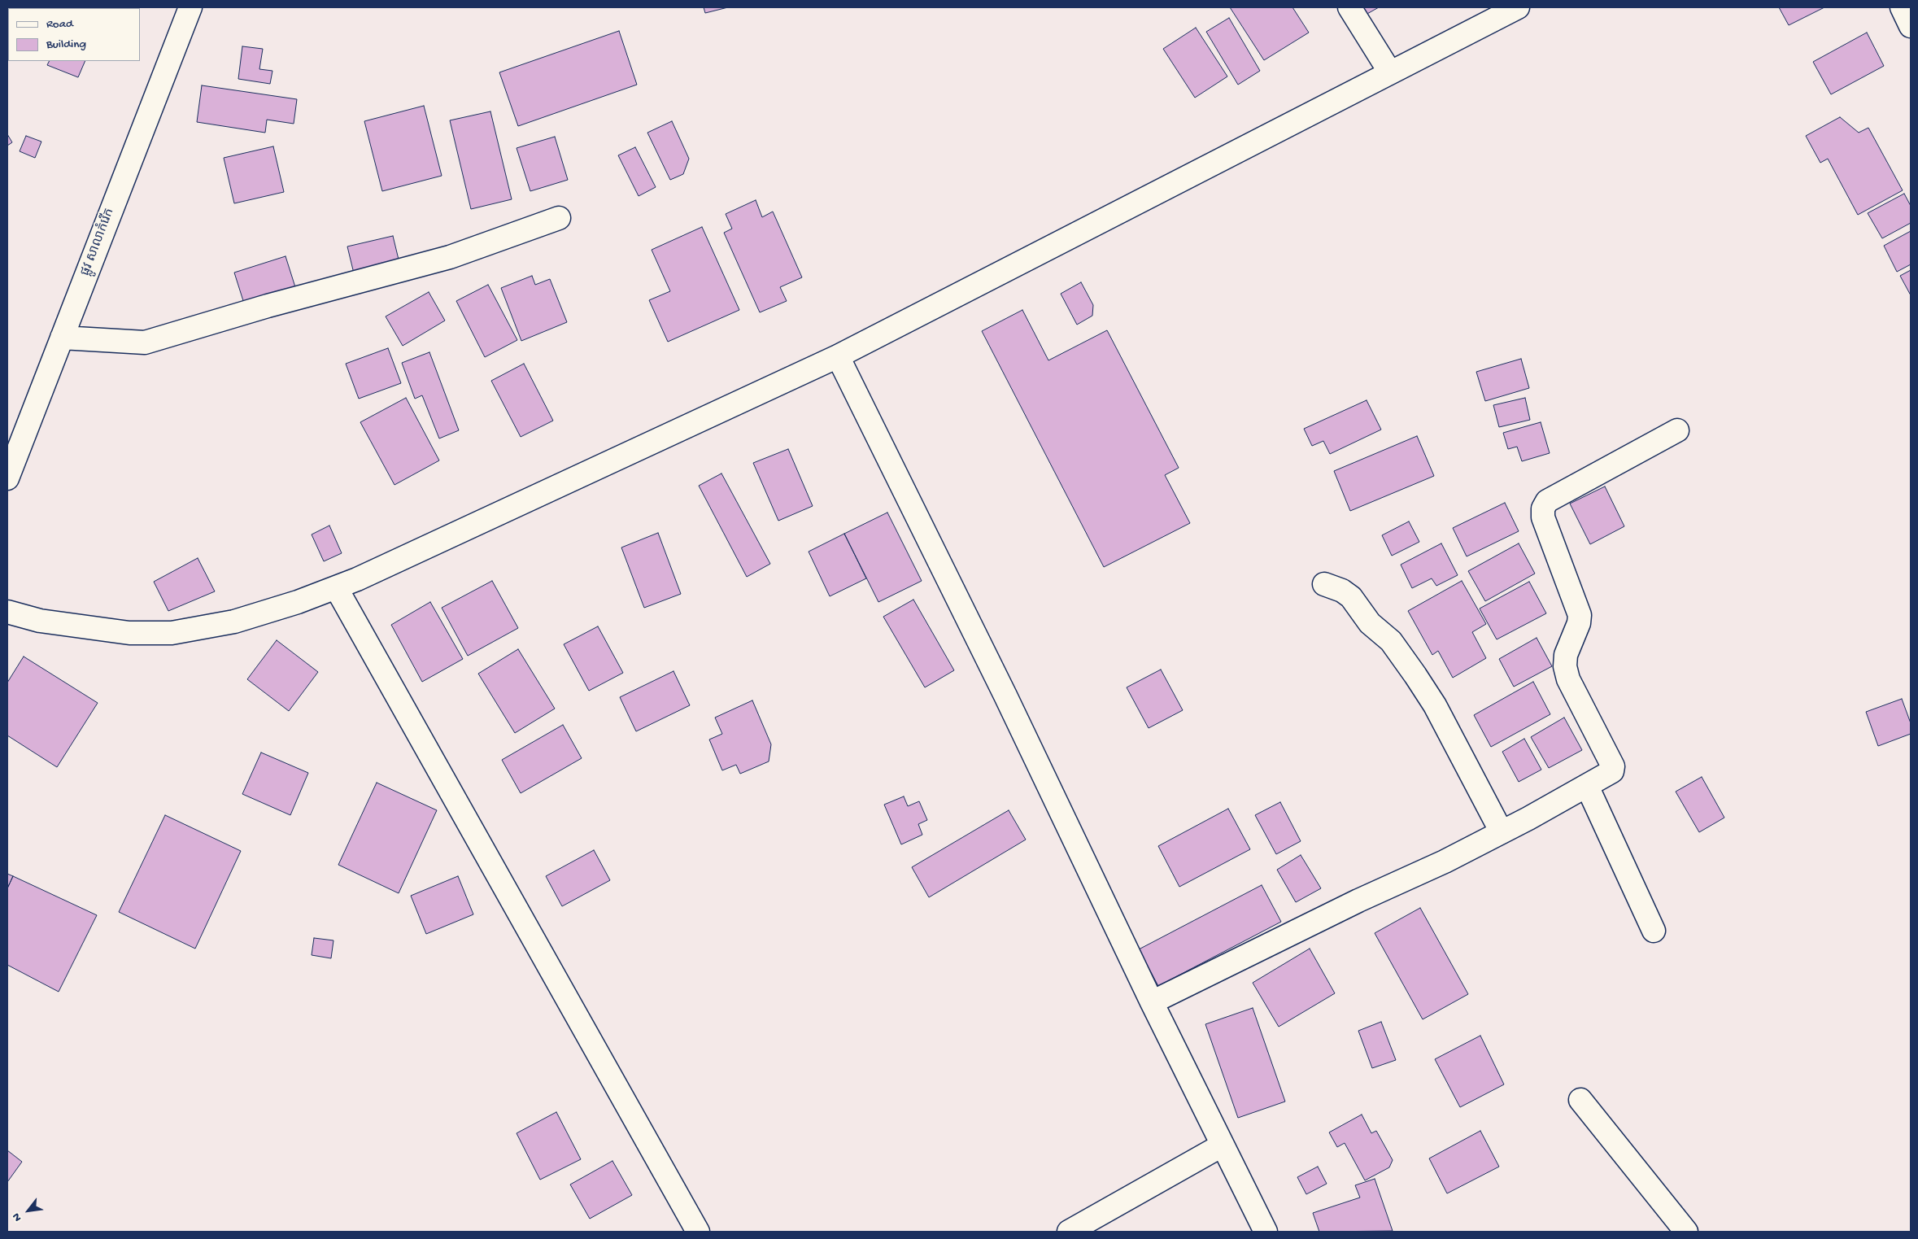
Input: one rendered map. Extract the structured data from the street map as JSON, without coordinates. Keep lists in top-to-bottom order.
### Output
{
  "streets": {
    "street": ["ផ្លូវ សាលាកំរើក"]
  },
  "legend": ["Road", "Building"],
  "north": "bottom left"
}
